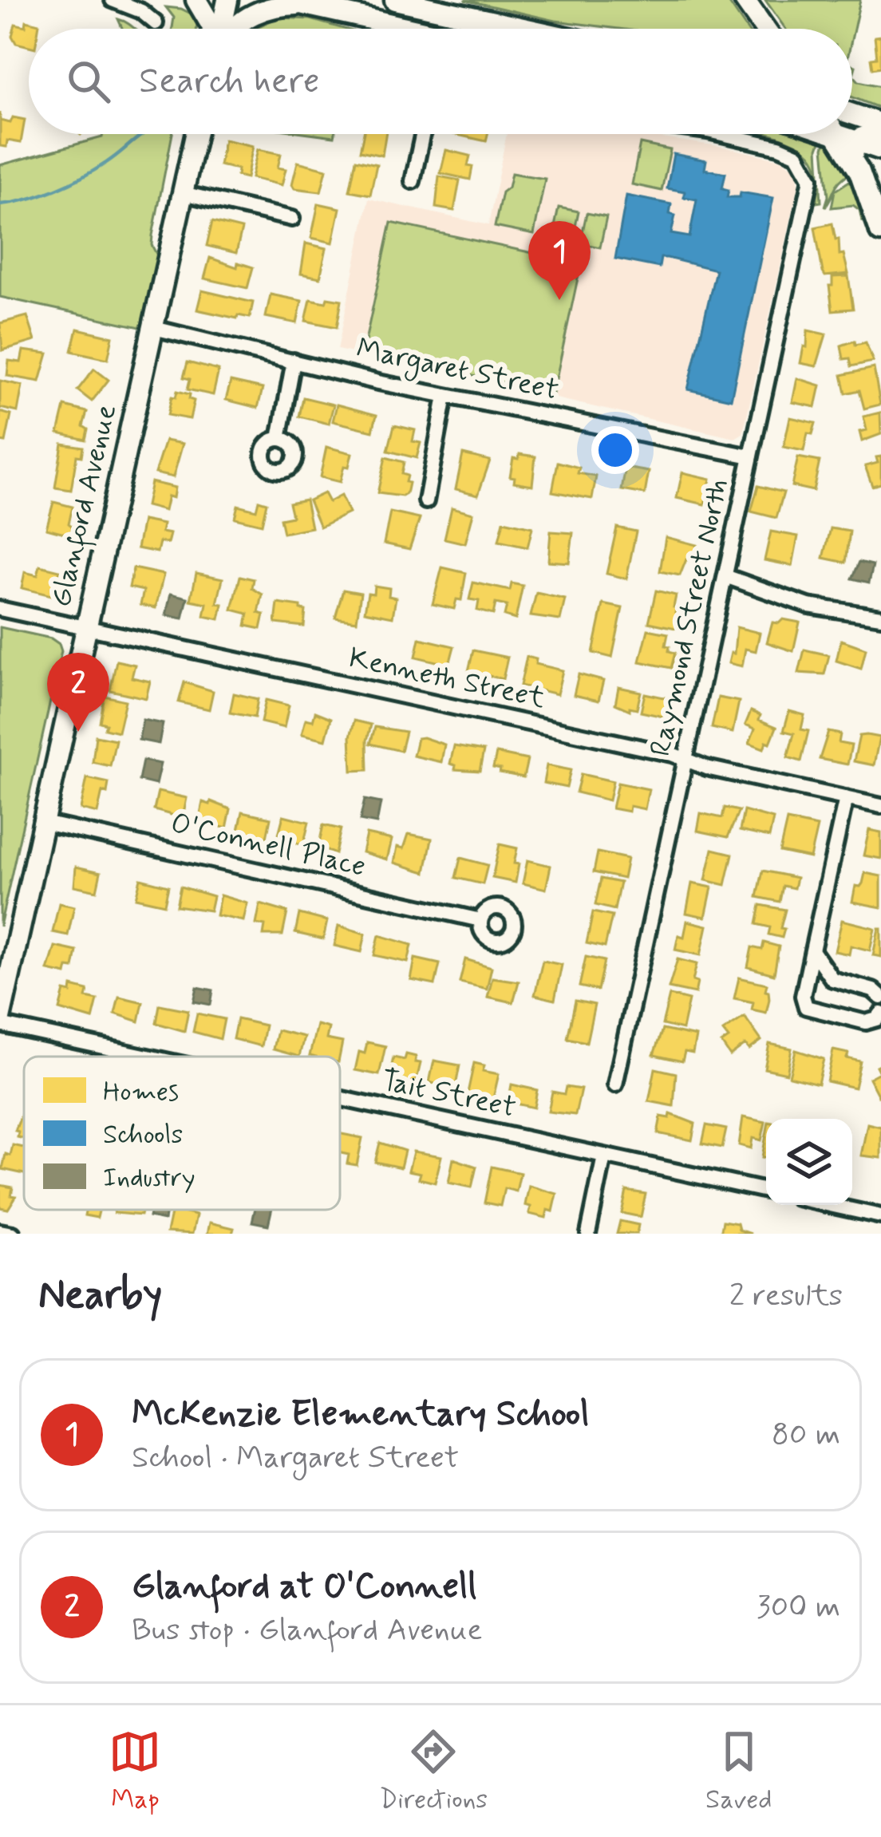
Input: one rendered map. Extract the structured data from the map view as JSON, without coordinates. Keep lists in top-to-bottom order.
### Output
{
  "streets": {
    "main road": ["Glanford Avenue"],
    "street": [
      "Margaret Street",
      "Raymond Street North",
      "Kenneth Street",
      "O'Connell Place",
      "Tait Street"
    ]
  },
  "crossings": [
    ["Margaret Street", "Glanford Avenue"],
    ["Margaret Street", "Raymond Street North"],
    ["Glanford Avenue", "Kenneth Street"],
    ["Glanford Avenue", "O'Connell Place"],
    ["Glanford Avenue", "Tait Street"],
    ["Raymond Street North", "Kenneth Street"]
  ],
  "legend": ["Homes", "Schools", "Industry"],
  "page": {
    "search": "Search here",
    "pins": ["1", "2"],
    "heading": ["Nearby", "2 results"],
    "list": [
      {
        "mark": "1",
        "name": "McKenzie Elementary School",
        "note": "School · Margaret Street",
        "value": "80 m"
      },
      {
        "mark": "2",
        "name": "Glanford at O'Connell",
        "note": "Bus stop · Glanford Avenue",
        "value": "300 m"
      }
    ],
    "nav": ["Map", "Directions", "Saved"]
  }
}
